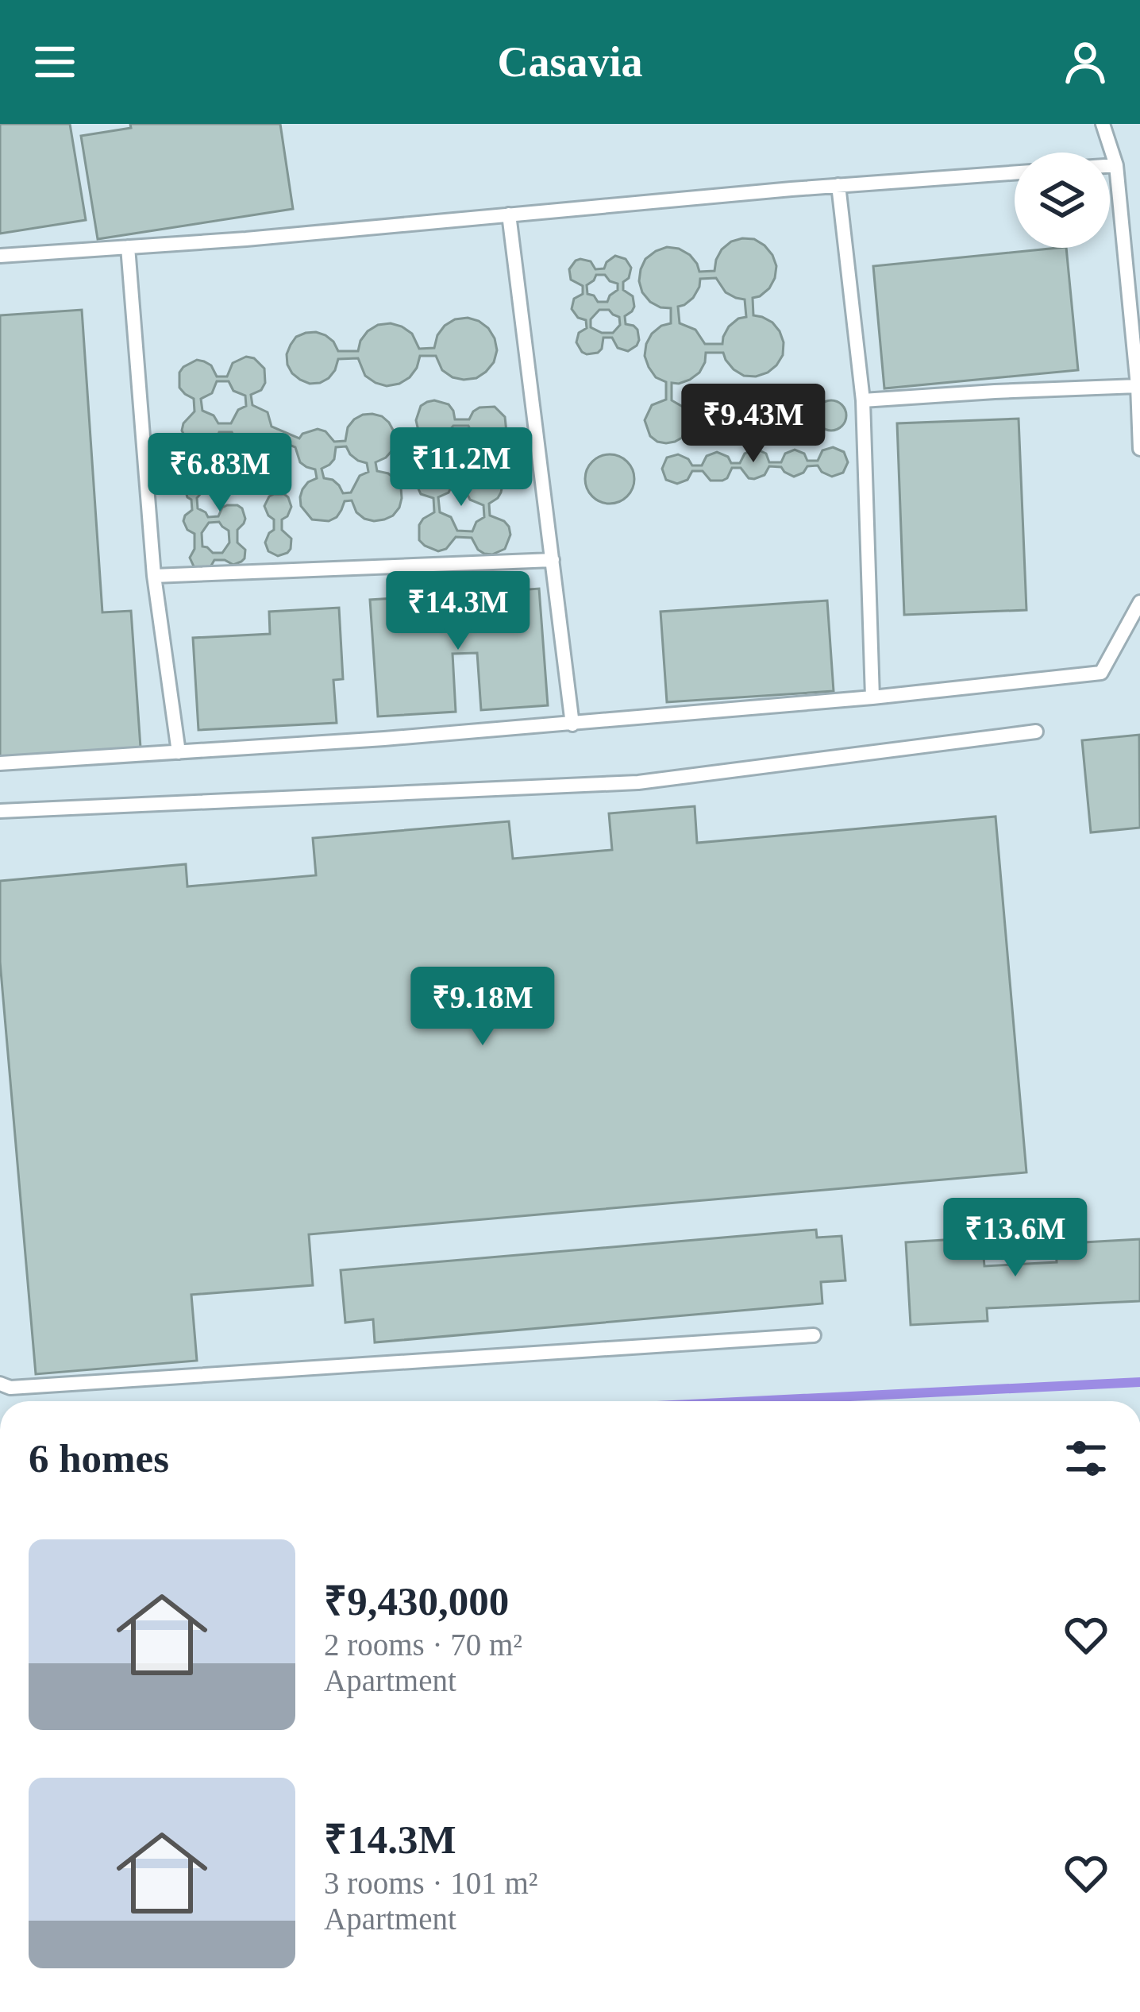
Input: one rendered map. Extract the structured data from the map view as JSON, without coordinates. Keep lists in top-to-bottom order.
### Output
{
  "page": {
    "header": "Casavia",
    "price": [
      "₹9.43M",
      "₹11.2M",
      "₹6.83M",
      "₹14.3M",
      "₹9.18M",
      "₹13.6M"
    ],
    "heading": "6 homes",
    "list": [
      {
        "name": "₹9,430,000",
        "note": "2 rooms · 70 m² · Apartment"
      },
      {
        "name": "₹14.3M",
        "note": "3 rooms · 101 m² · Apartment"
      }
    ]
  }
}
